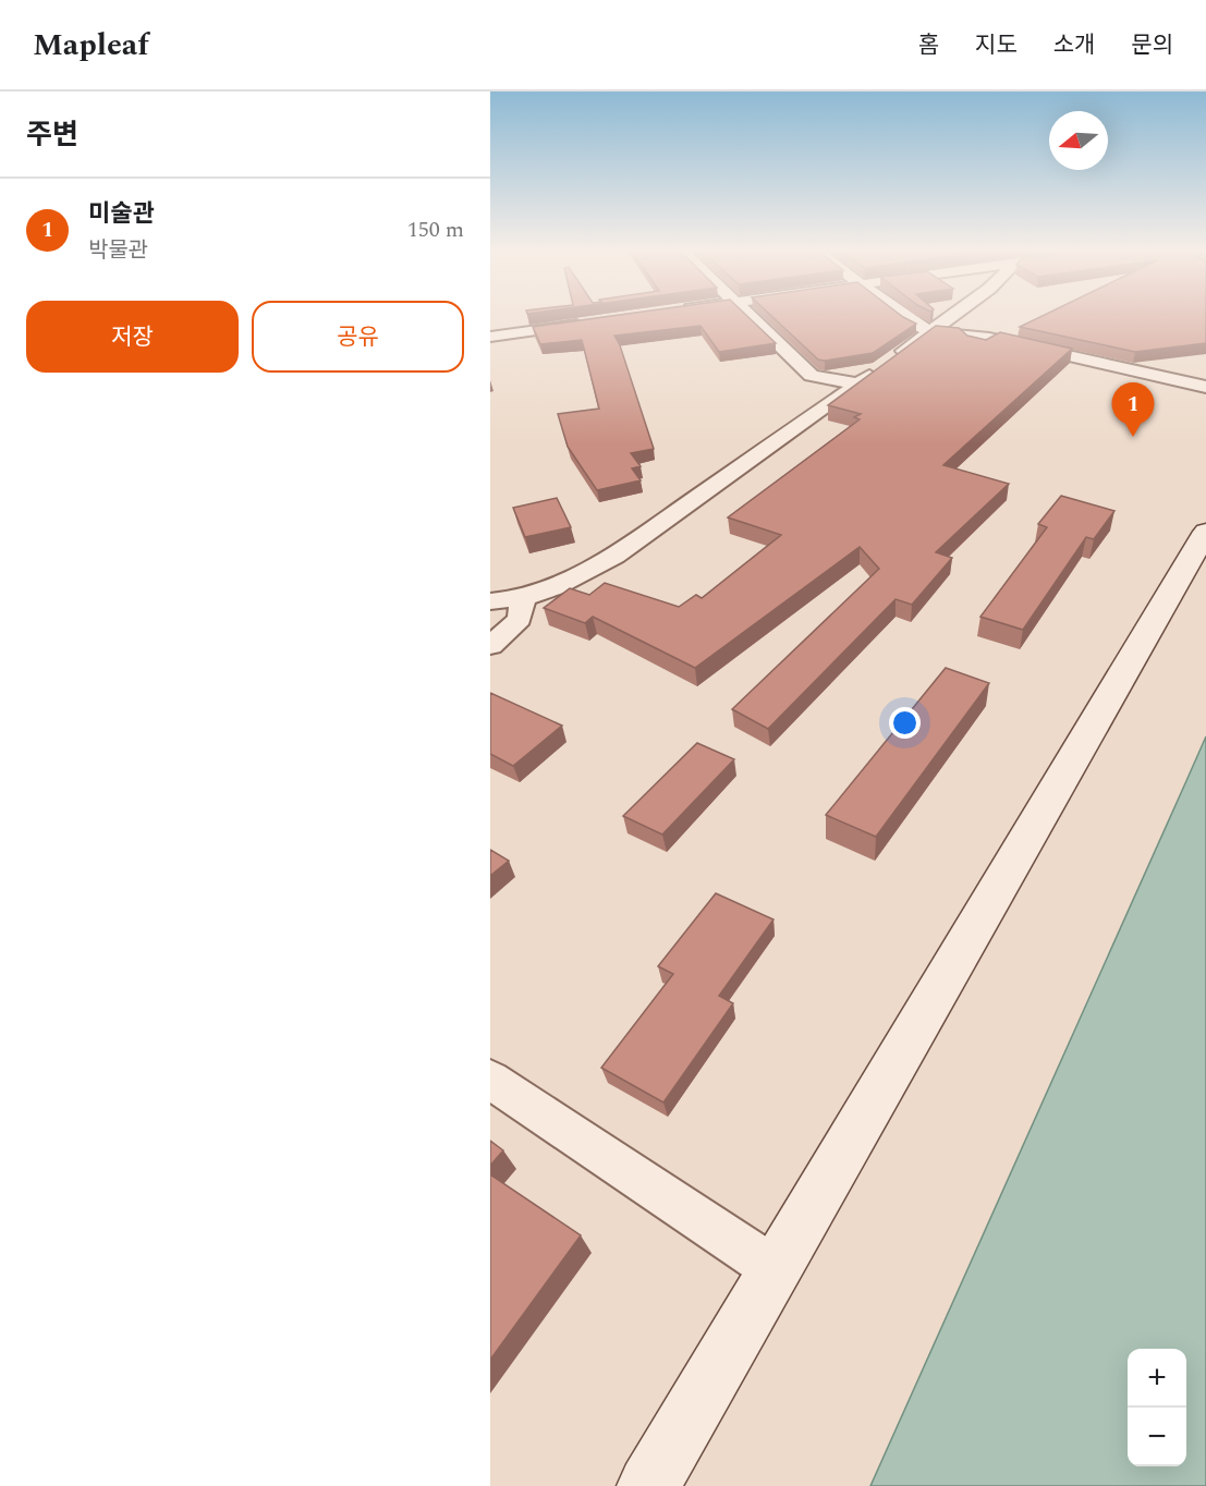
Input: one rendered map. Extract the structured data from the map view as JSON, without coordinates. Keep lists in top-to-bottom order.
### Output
{
  "north": "left",
  "page": {
    "header": "Mapleaf",
    "nav": [
      "홈",
      "지도",
      "소개",
      "문의"
    ],
    "heading": "주변",
    "list": [
      {
        "mark": "1",
        "name": "미술관",
        "note": "박물관",
        "value": "150 m"
      }
    ],
    "buttons": ["저장", "공유"],
    "pins": "1",
    "map_buttons": ["+", "−"]
  }
}
